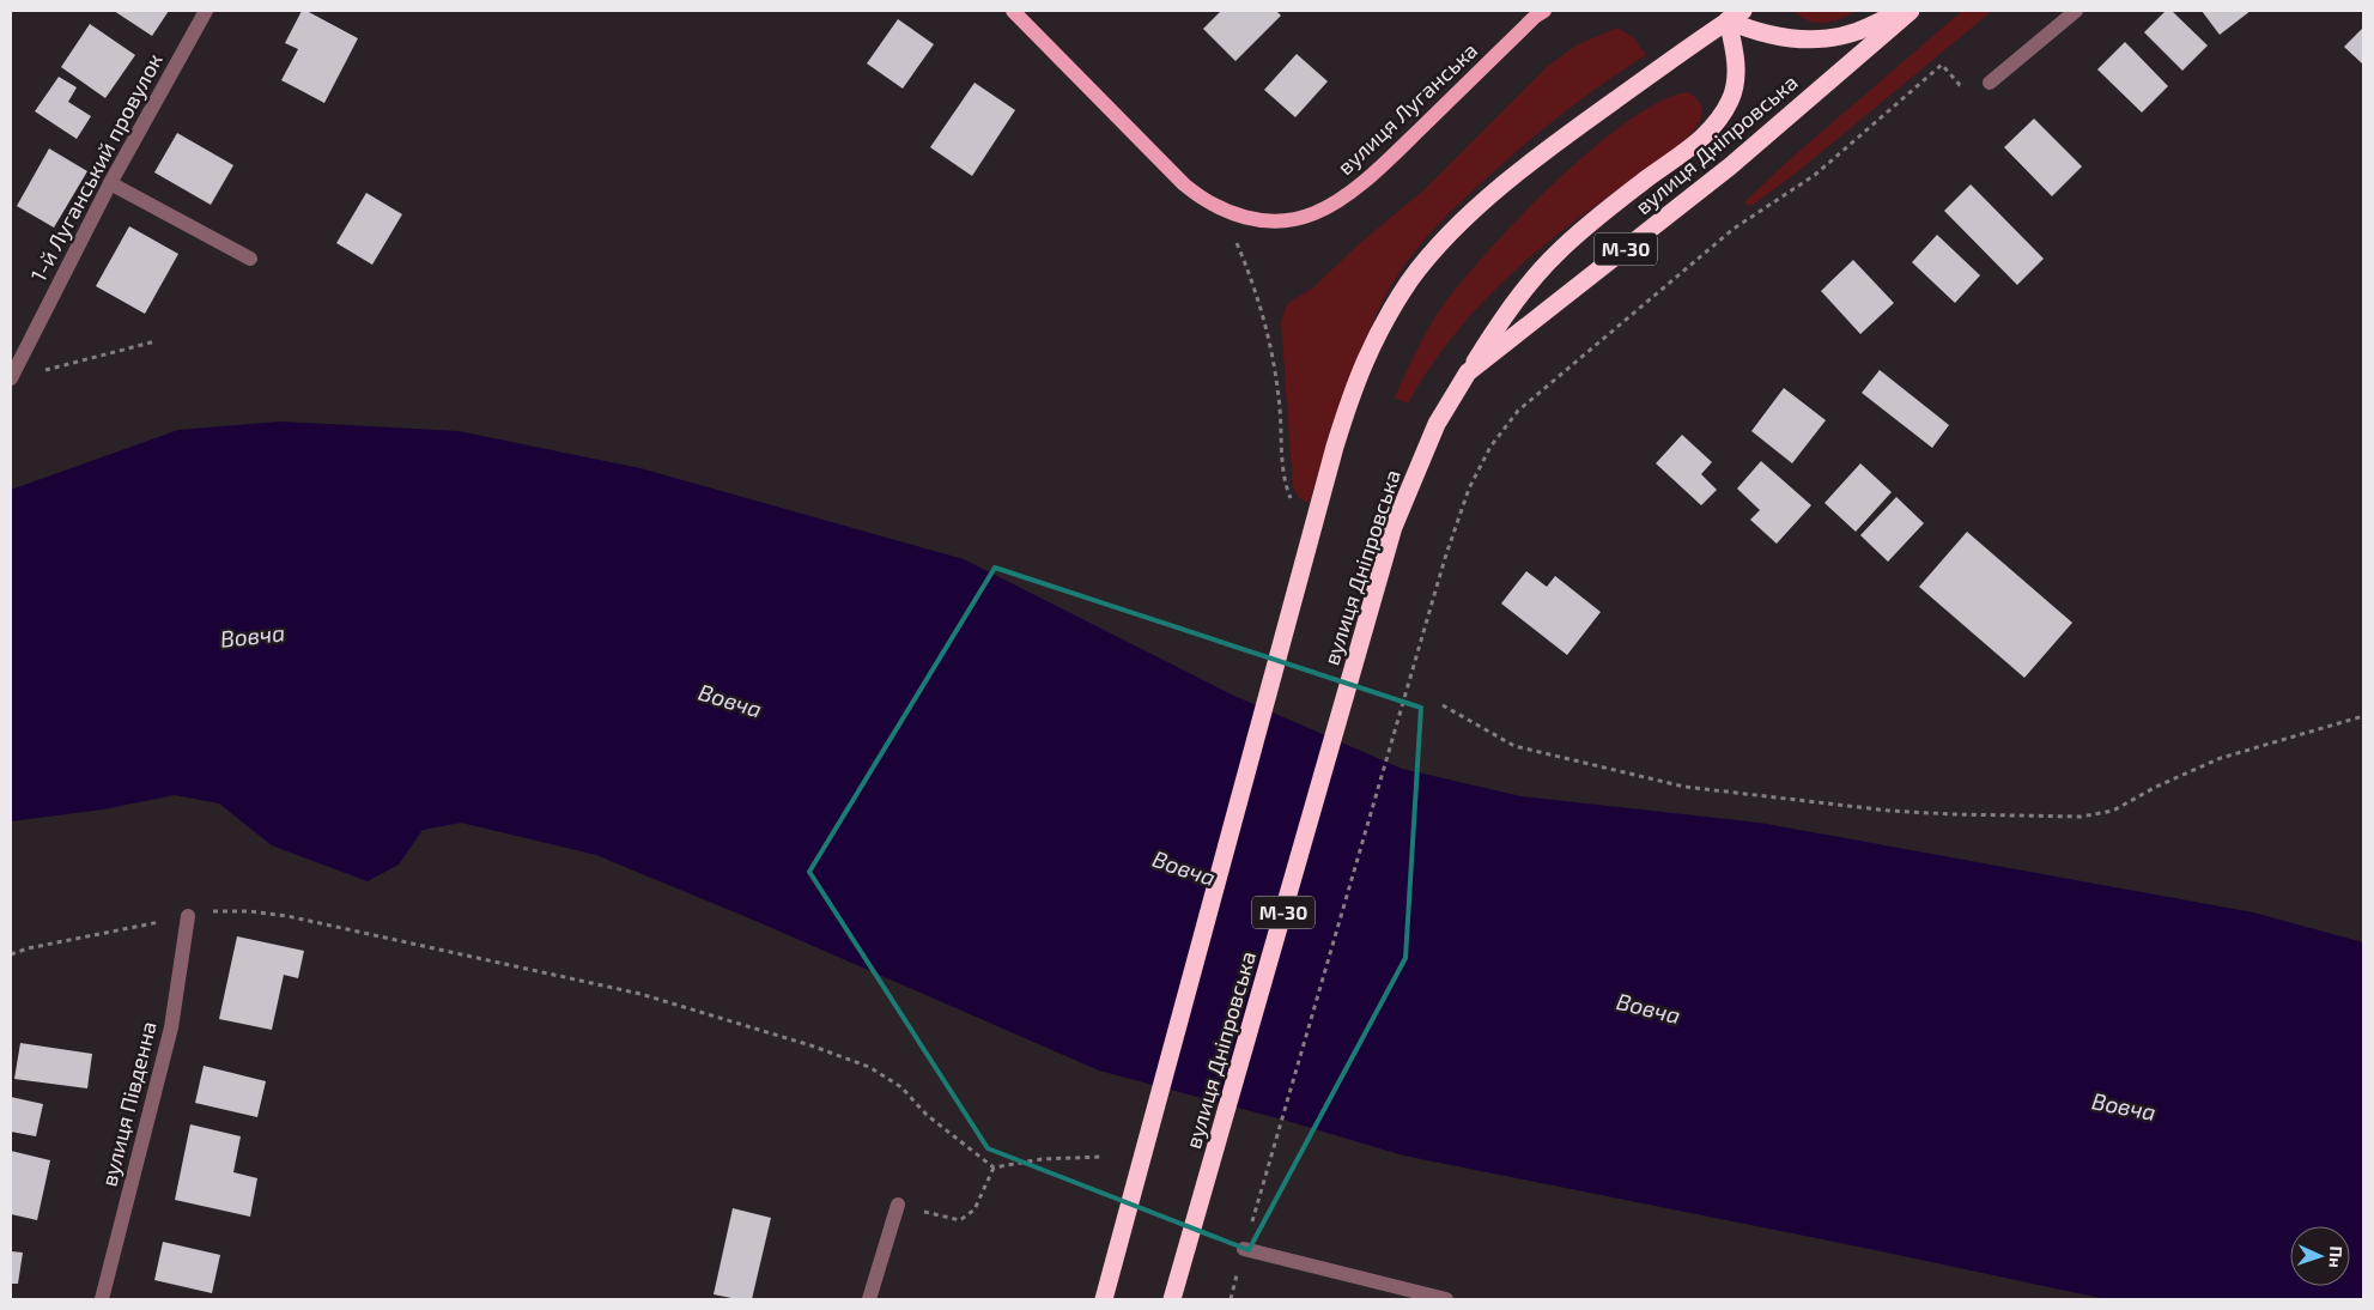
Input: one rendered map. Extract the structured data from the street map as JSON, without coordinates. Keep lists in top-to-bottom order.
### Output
{
  "streets": {
    "highway": ["вулиця Дніпровська", "М-30"],
    "main road": ["вулиця Луганська"],
    "street": ["1-й Луганський провулок", "вулиця Південна"]
  },
  "water": ["Вовча"],
  "north": "right"
}
